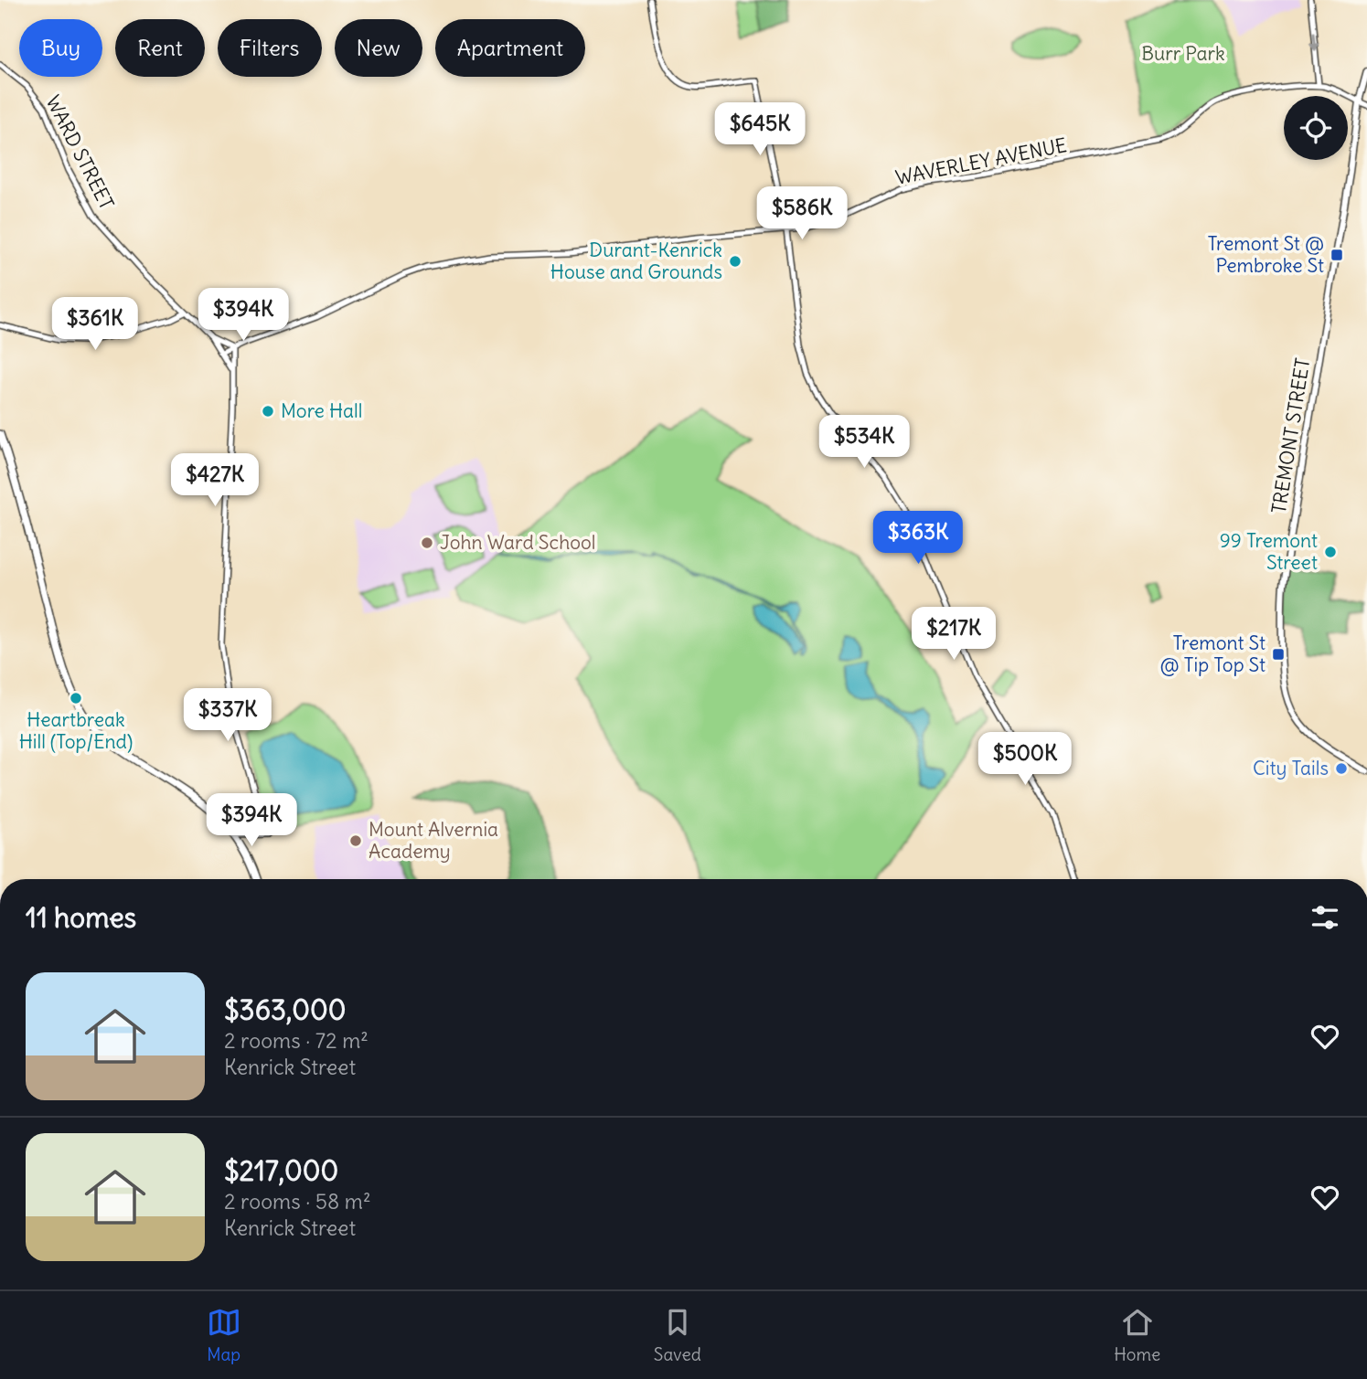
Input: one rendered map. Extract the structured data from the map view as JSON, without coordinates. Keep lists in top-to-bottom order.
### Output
{
  "streets": {
    "main road": ["TREMONT STREET"],
    "street": ["WARD STREET", "WAVERLEY AVENUE"]
  },
  "crossings": [
    ["WARD STREET", "WAVERLEY AVENUE"],
    ["WAVERLEY AVENUE", "TREMONT STREET"]
  ],
  "parks": ["Burr Park"],
  "places": {
    "transit": ["Tremont St @ Pembroke St", "Tremont St @ Tip Top St"],
    "other": [
      "Durant-Kenrick House and Grounds",
      "More Hall",
      "John Ward School",
      "99 Tremont Street",
      "Heartbreak Hill (Top/End)",
      "City Tails",
      "Mount Alvernia Academy"
    ]
  },
  "page": {
    "chip": [
      "Buy",
      "Rent",
      "Filters",
      "New",
      "Apartment"
    ],
    "price": [
      "$645K",
      "$586K",
      "$394K",
      "$361K",
      "$534K",
      "$427K",
      "$363K",
      "$217K",
      "$337K",
      "$500K",
      "$394K"
    ],
    "heading": "11 homes",
    "list": [
      {
        "name": "$363,000",
        "note": "2 rooms · 72 m² · Kenrick Street"
      },
      {
        "name": "$217,000",
        "note": "2 rooms · 58 m² · Kenrick Street"
      }
    ],
    "tabs": ["Map", "Saved", "Home"]
  }
}
